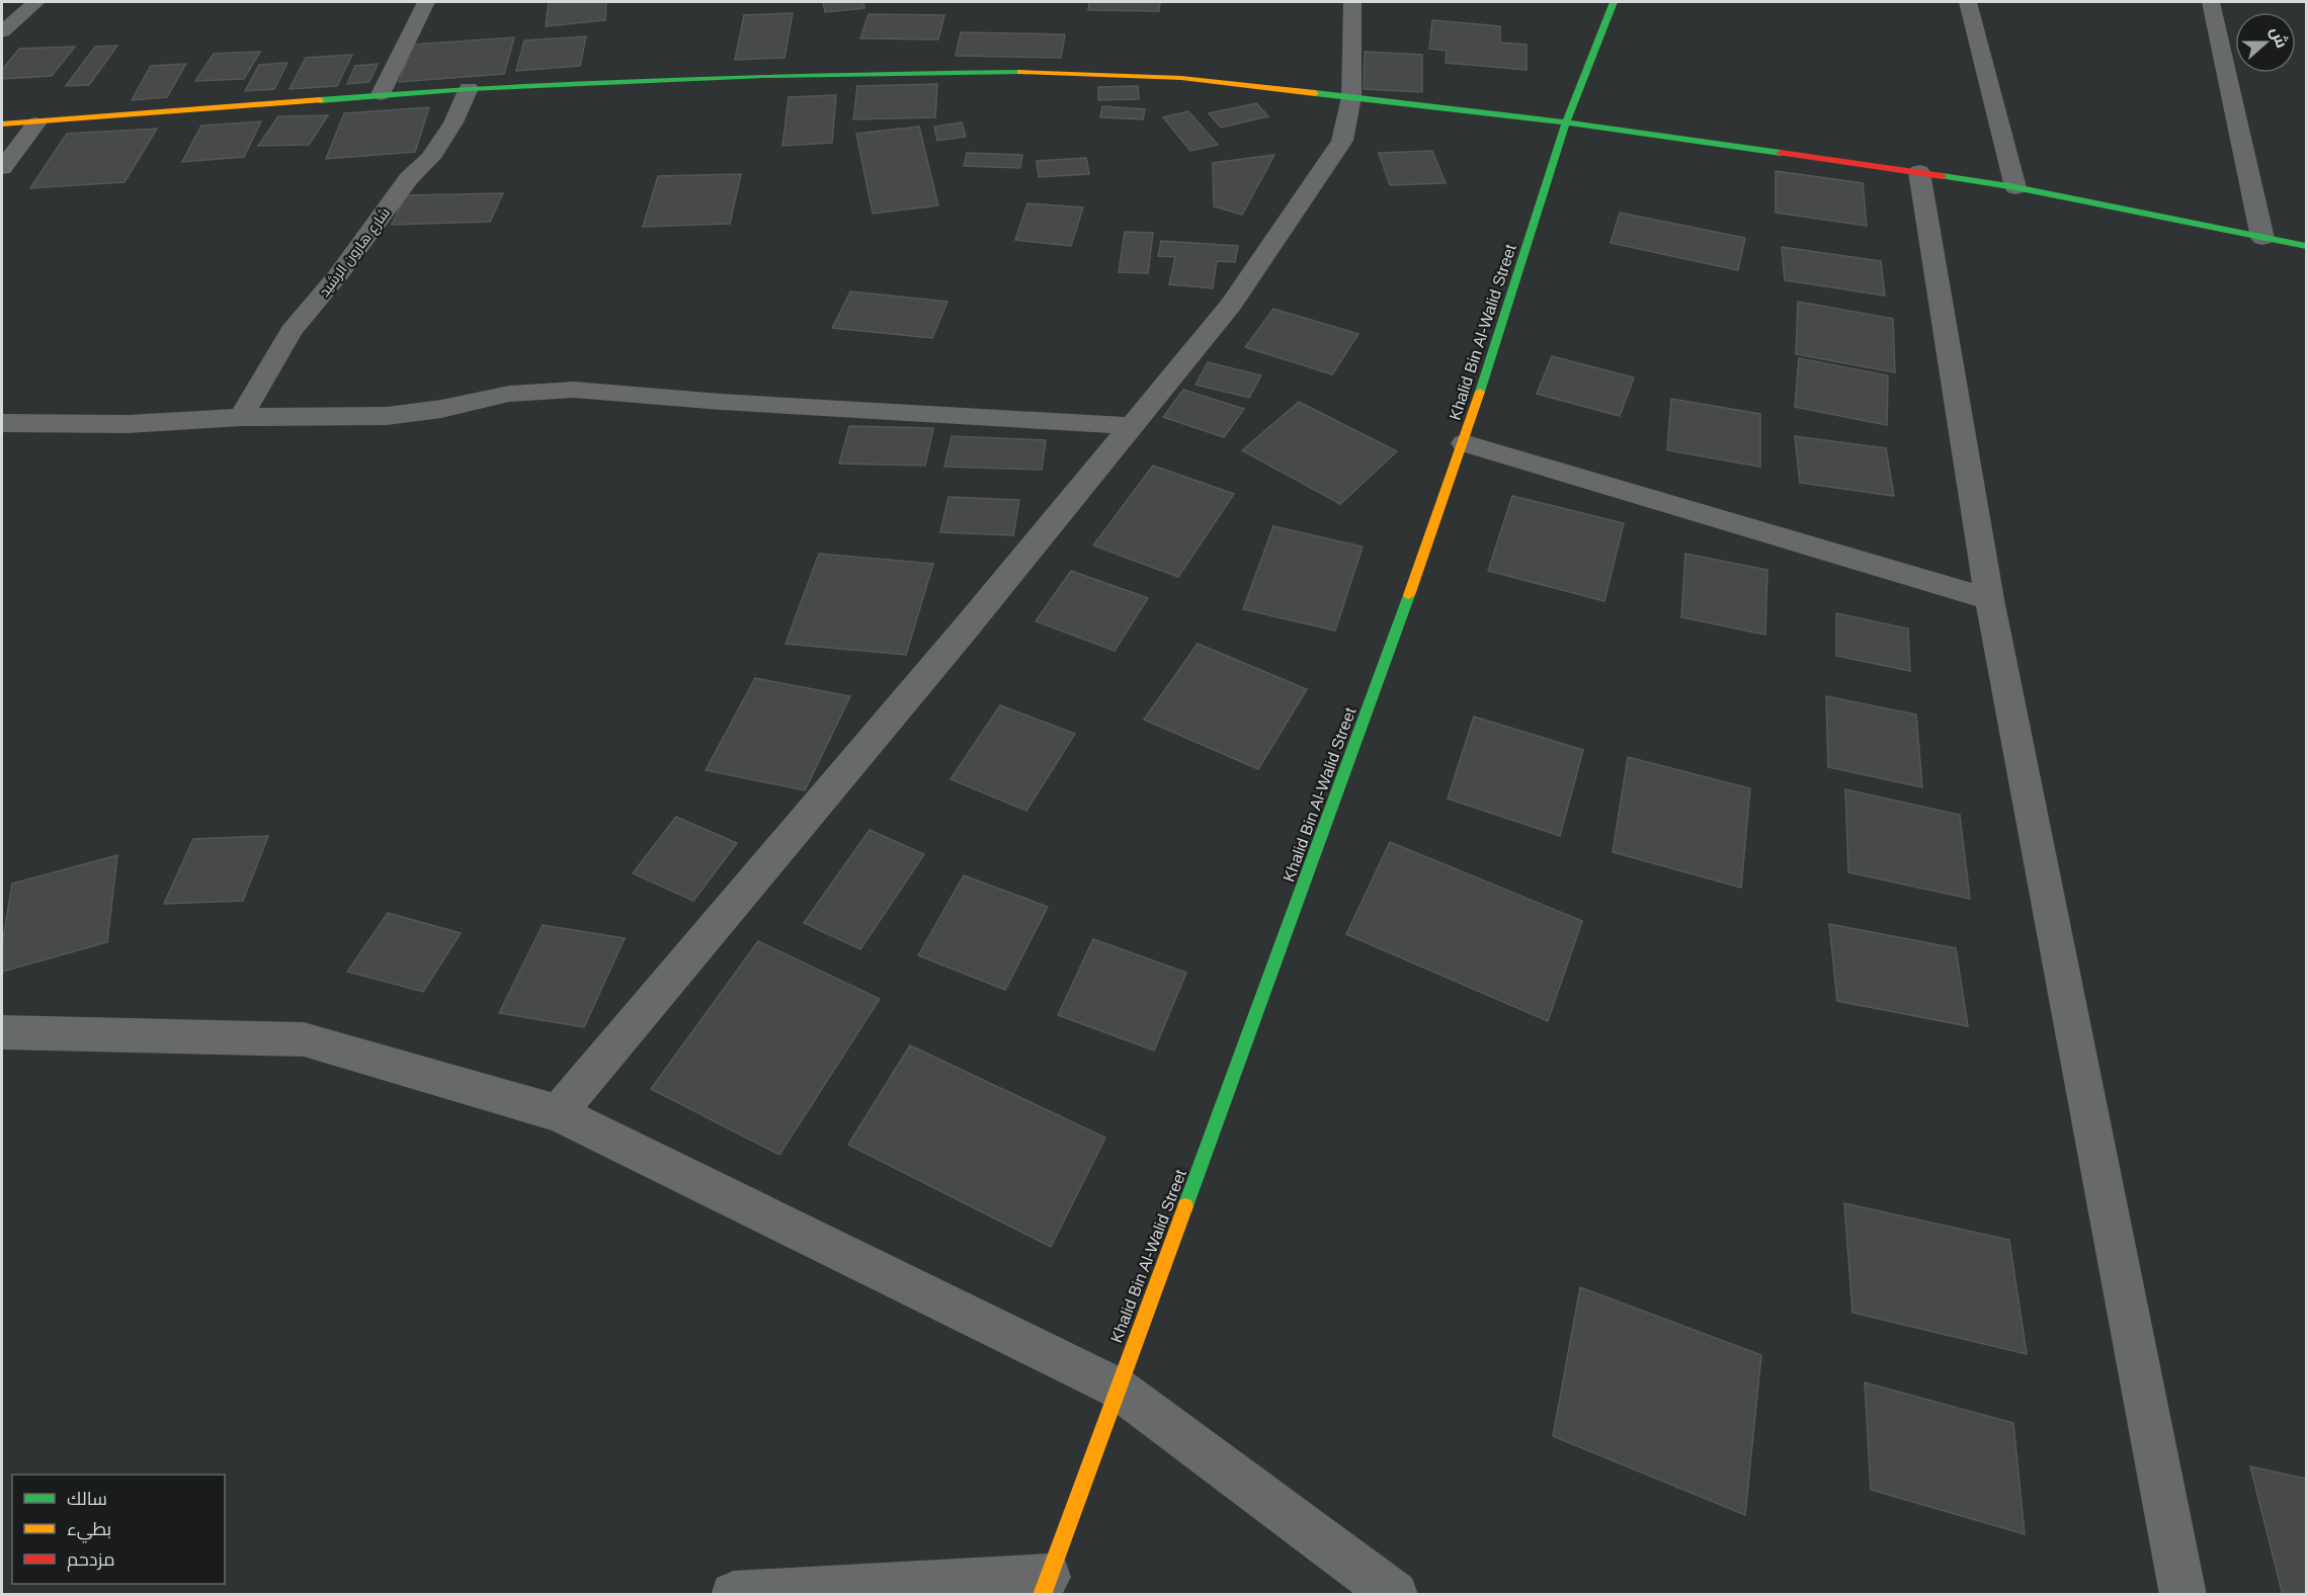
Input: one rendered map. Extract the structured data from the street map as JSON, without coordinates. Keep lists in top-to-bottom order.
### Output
{
  "streets": {
    "street": ["شارع هارون الرشيد", "Khalid Bin Al-Walid Street"]
  },
  "legend": ["سالك", "بطيء", "مزدحم"],
  "north": "right"
}
